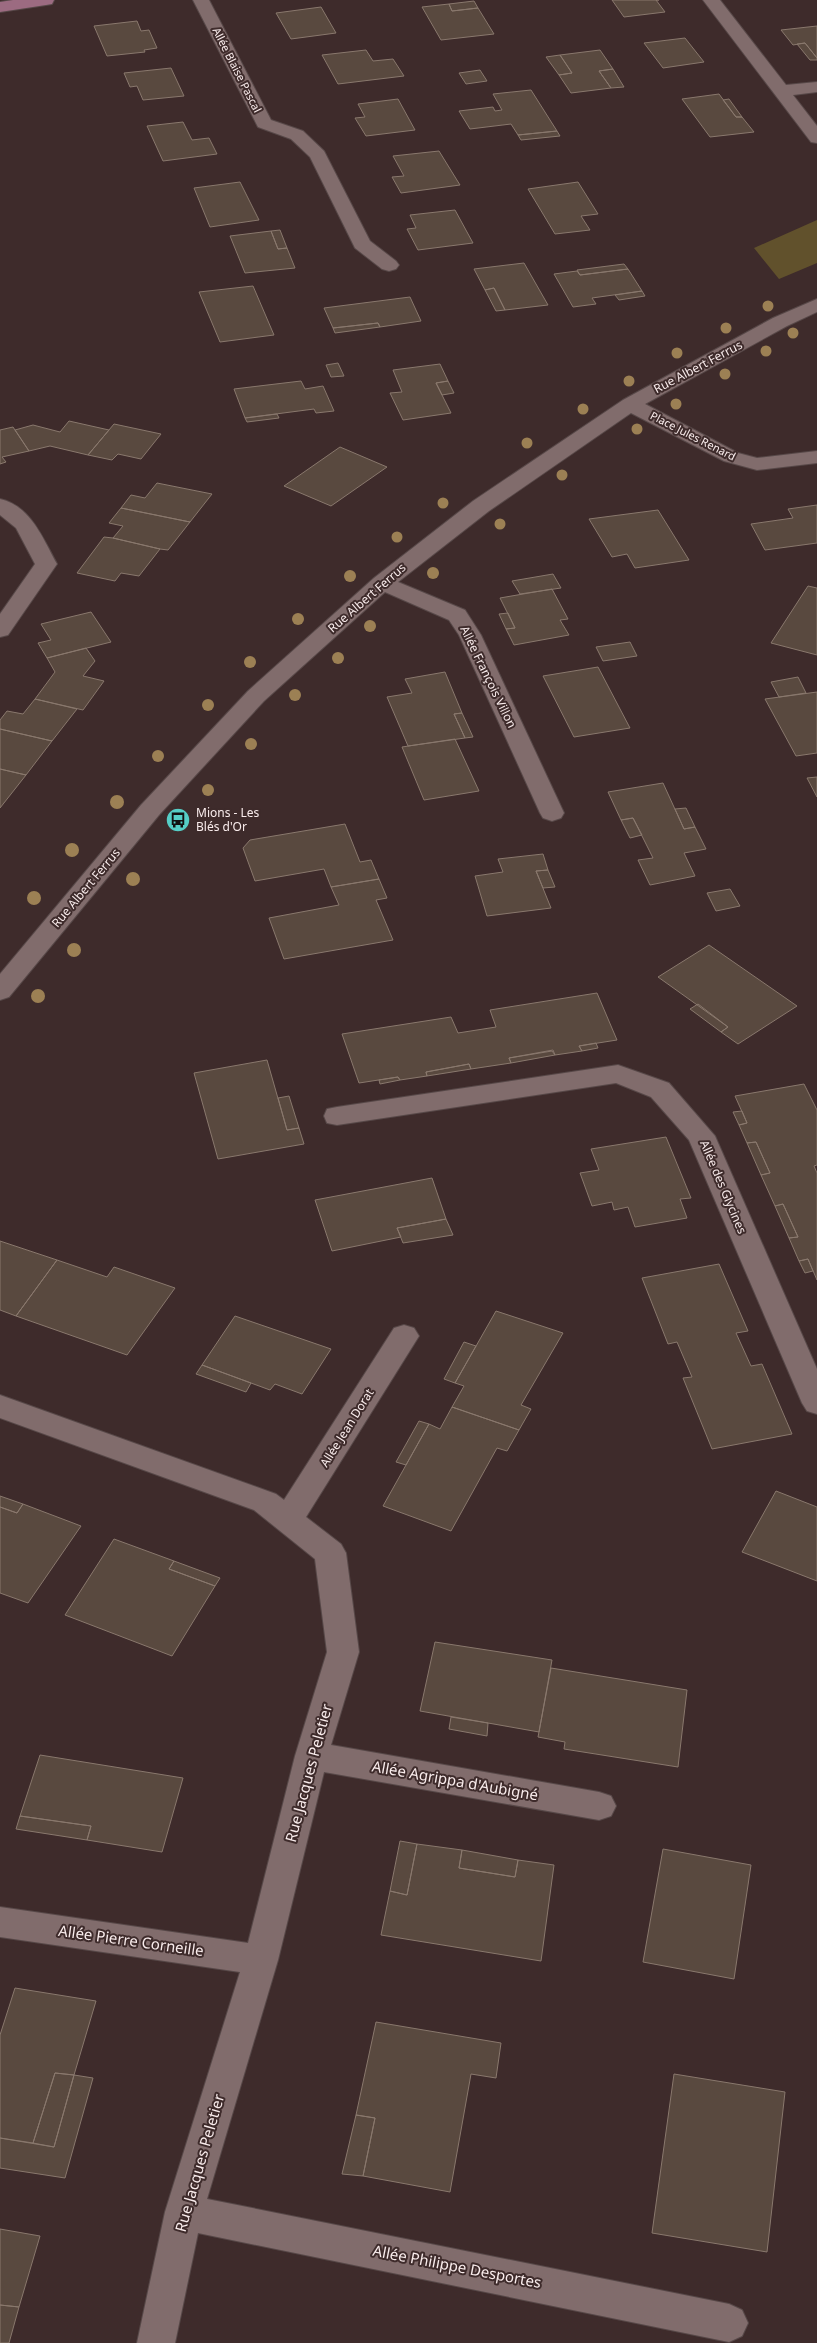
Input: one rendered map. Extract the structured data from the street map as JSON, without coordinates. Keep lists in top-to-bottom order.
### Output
{
  "streets": {
    "street": [
      "Allée Blaise Pascal",
      "Rue Albert Ferrus",
      "Place Jules Renard",
      "Allée François Villon",
      "Allée des Glycines",
      "Allée Jean Dorat",
      "Rue Jacques Peletier",
      "Allée Agrippa d'Aubigné",
      "Allée Pierre Corneille",
      "Allée Philippe Desportes"
    ]
  },
  "crossings": [
    ["Rue Albert Ferrus", "Place Jules Renard"],
    ["Rue Albert Ferrus", "Allée François Villon"],
    ["Allée Jean Dorat", "Rue Jacques Peletier"],
    ["Rue Jacques Peletier", "Allée Agrippa d'Aubigné"],
    ["Rue Jacques Peletier", "Allée Pierre Corneille"],
    ["Rue Jacques Peletier", "Allée Philippe Desportes"]
  ],
  "places": {
    "bus stop": ["Mions - Les Blés d'Or"]
  }
}
